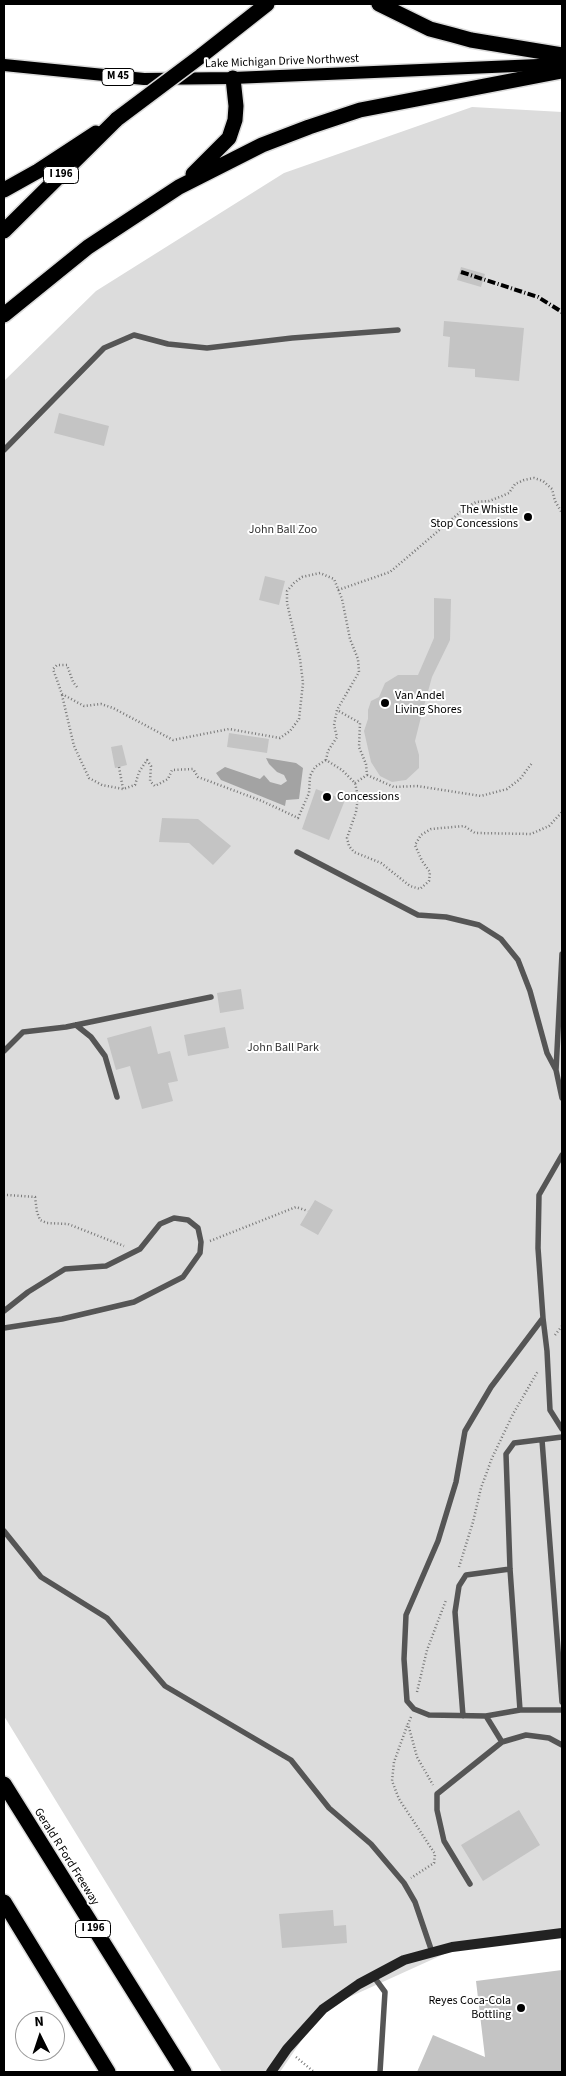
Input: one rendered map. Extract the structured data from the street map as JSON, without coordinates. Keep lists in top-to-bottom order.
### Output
{
  "streets": {
    "highway": ["I 196", "Gerald R Ford Freeway"],
    "main road": ["Lake Michigan Drive Northwest", "M 45"]
  },
  "parks": ["John Ball Zoo", "John Ball Park"],
  "places": [
    "The Whistle Stop Concessions",
    "Van Andel Living Shores",
    "Concessions",
    "Reyes Coca-Cola Bottling"
  ],
  "north": "top"
}
